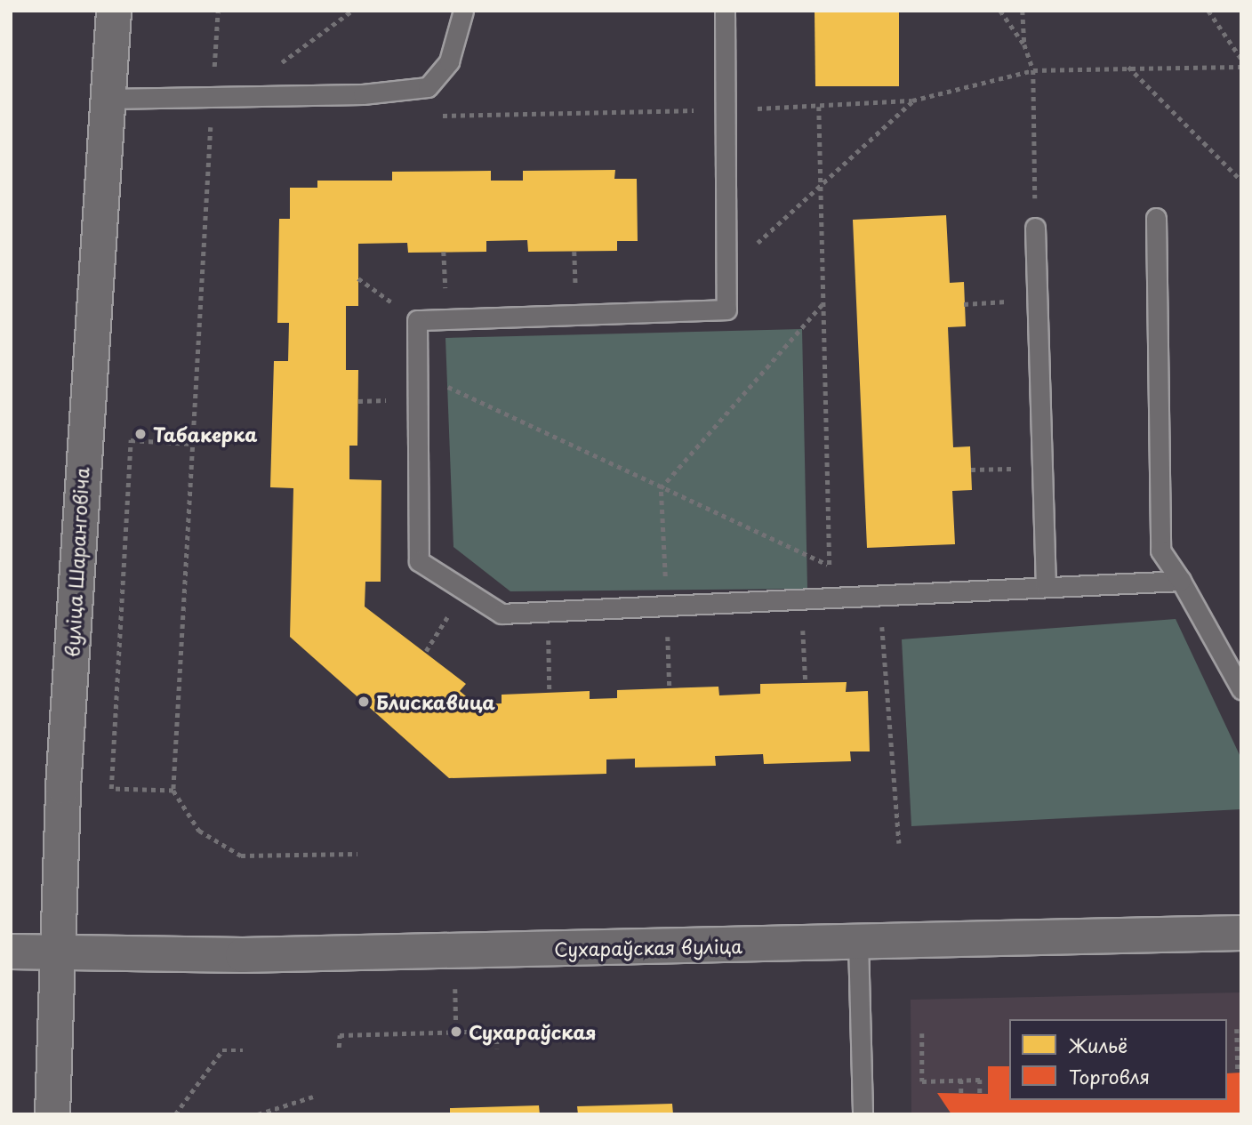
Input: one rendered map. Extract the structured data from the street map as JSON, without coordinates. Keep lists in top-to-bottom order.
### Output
{
  "streets": {
    "main road": ["вуліца Шаранговіча", "Сухараўская вуліца"]
  },
  "crossings": [
    ["вуліца Шаранговіча", "Сухараўская вуліца"]
  ],
  "places": ["Табакерка", "Блискавица", "Сухараўская"],
  "legend": ["Жильё", "Торговля"]
}
